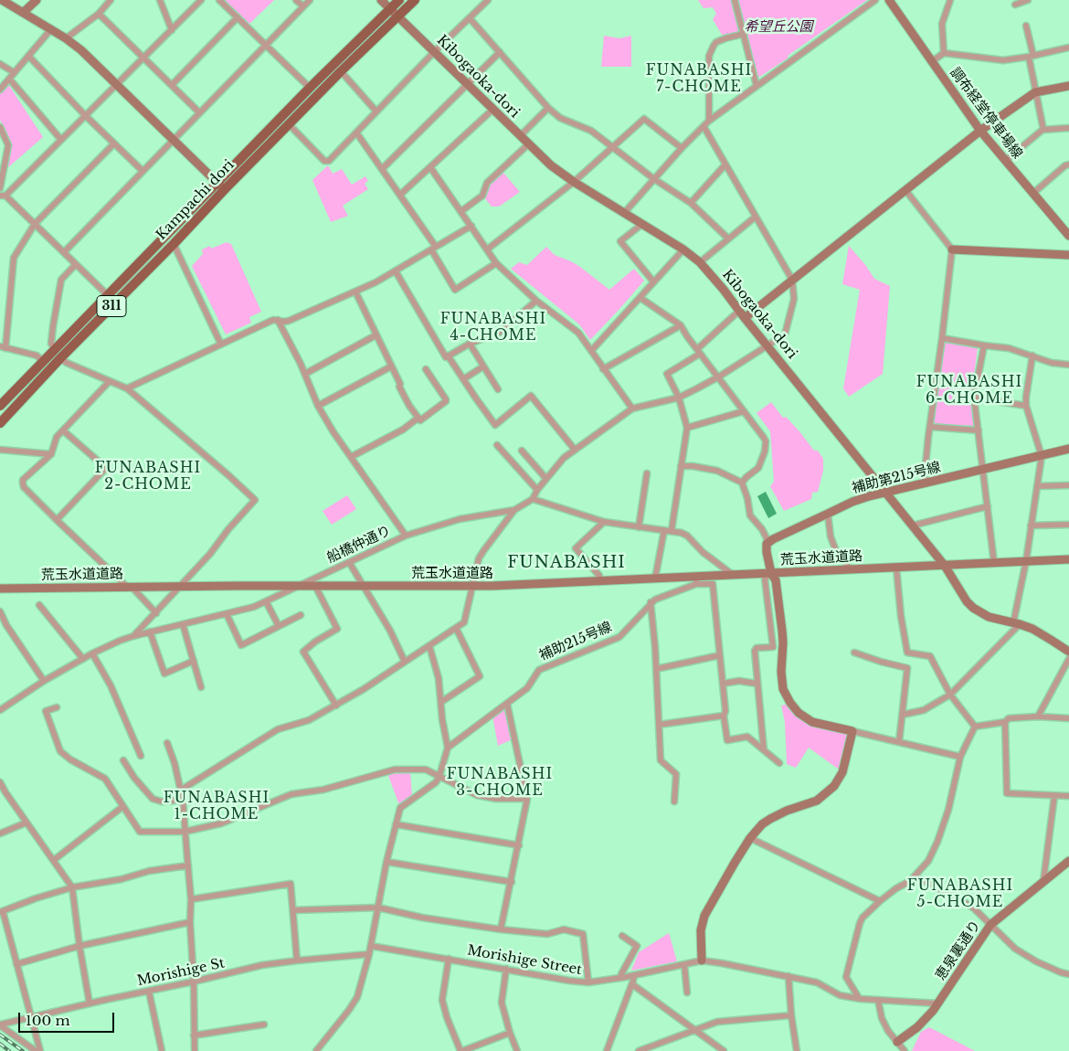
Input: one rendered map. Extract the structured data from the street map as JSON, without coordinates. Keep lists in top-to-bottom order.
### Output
{
  "streets": {
    "main road": ["Kampachi dori", "311"],
    "street": [
      "Kibogaoka-dori",
      "調布経堂停車場線",
      "補助第215号線",
      "船橋仲通り",
      "荒玉水道道路",
      "補助215号線",
      "恵泉裏通り",
      "Morishige Street",
      "Morishige St"
    ]
  },
  "crossings": [
    ["Kibogaoka-dori", "Kampachi dori"],
    ["Kibogaoka-dori", "補助第215号線"],
    ["Kibogaoka-dori", "荒玉水道道路"],
    ["船橋仲通り", "荒玉水道道路"],
    ["荒玉水道道路", "補助215号線"]
  ],
  "districts": [
    "FUNABASHI 7-CHOME",
    "FUNABASHI 4-CHOME",
    "FUNABASHI 6-CHOME",
    "FUNABASHI 2-CHOME",
    "FUNABASHI",
    "FUNABASHI 3-CHOME",
    "FUNABASHI 1-CHOME",
    "FUNABASHI 5-CHOME"
  ],
  "parks": ["希望丘公園"],
  "scale_bar": "100 m"
}
